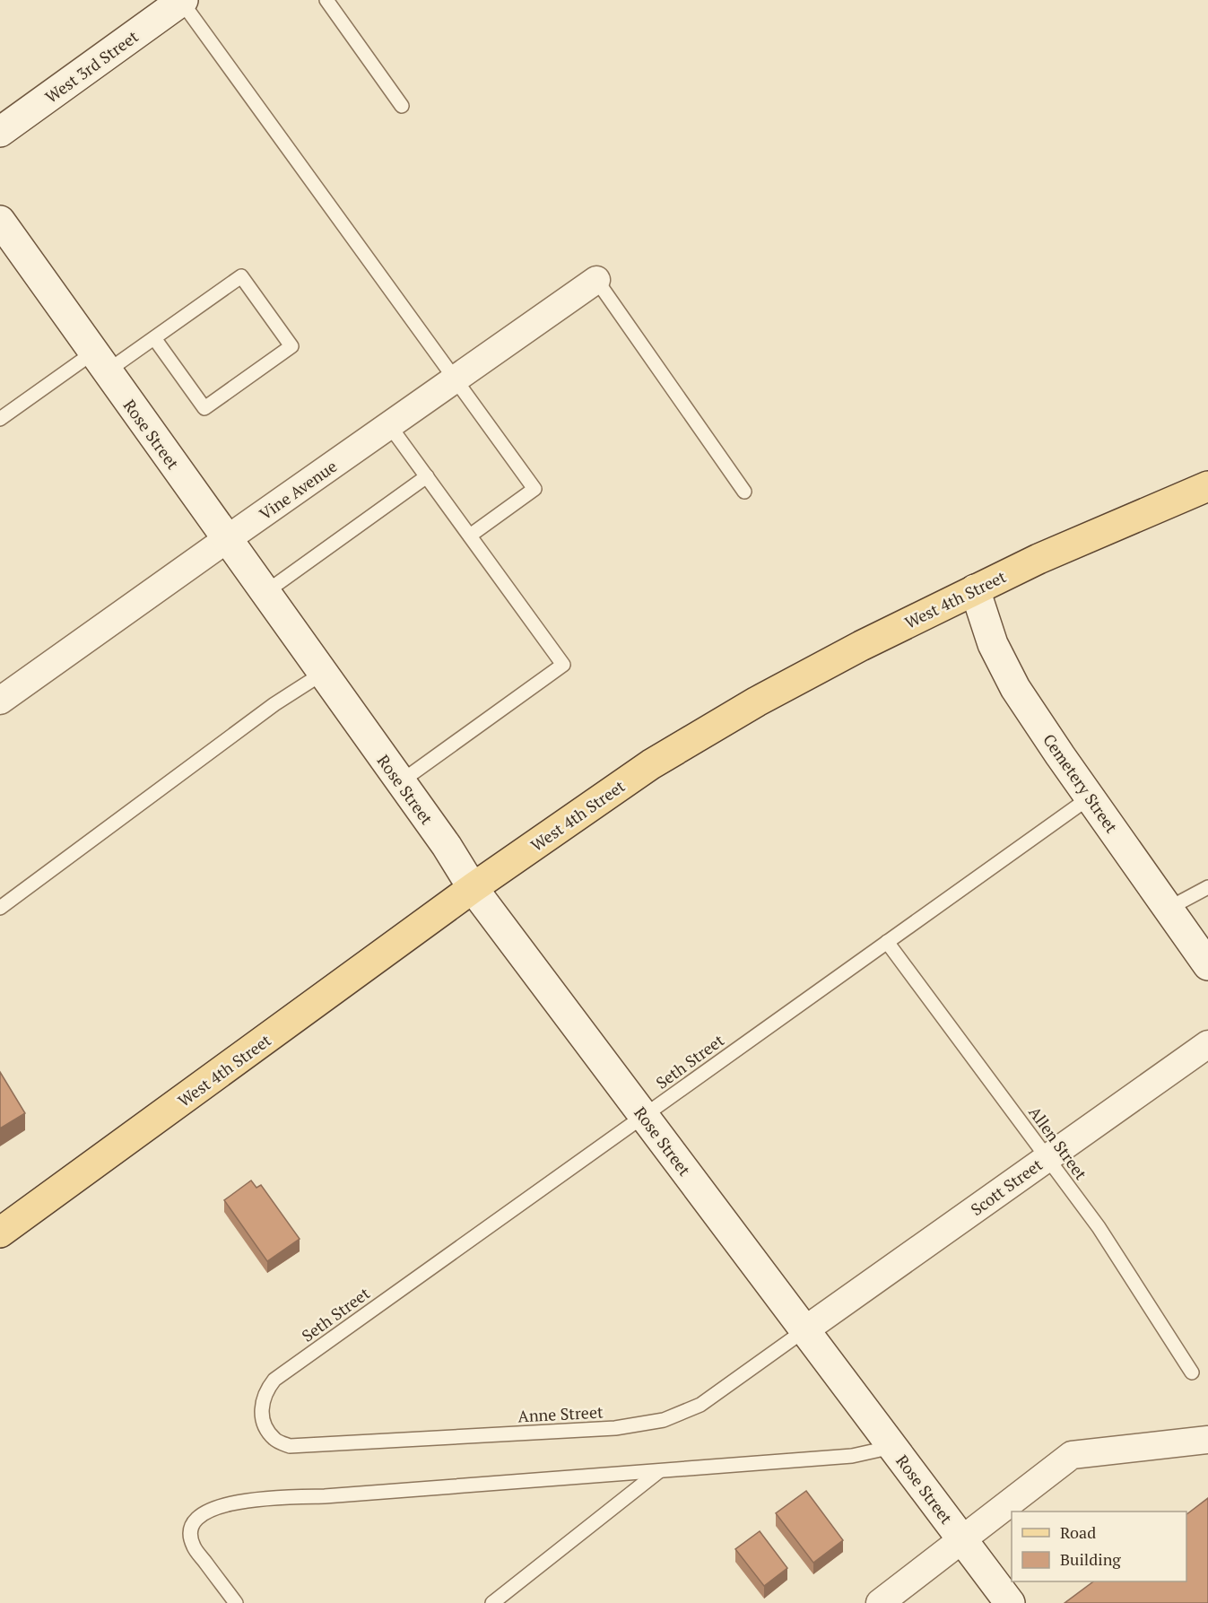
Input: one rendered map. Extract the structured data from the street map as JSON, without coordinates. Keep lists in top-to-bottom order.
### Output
{
  "streets": {
    "main road": ["West 4th Street"],
    "street": [
      "West 3rd Street",
      "Rose Street",
      "Vine Avenue",
      "Cemetery Street",
      "Scott Street"
    ],
    "lane": ["Seth Street", "Allen Street", "Anne Street"]
  },
  "crossings": [
    ["Rose Street", "Vine Avenue"],
    ["Rose Street", "West 4th Street"],
    ["Rose Street", "Seth Street"],
    ["Rose Street", "Scott Street"],
    ["Rose Street", "Anne Street"],
    ["West 4th Street", "Cemetery Street"],
    ["Cemetery Street", "Seth Street"],
    ["Seth Street", "Allen Street"],
    ["Seth Street", "Anne Street"],
    ["Allen Street", "Scott Street"],
    ["Scott Street", "Anne Street"]
  ],
  "legend": ["Road", "Building"]
}
